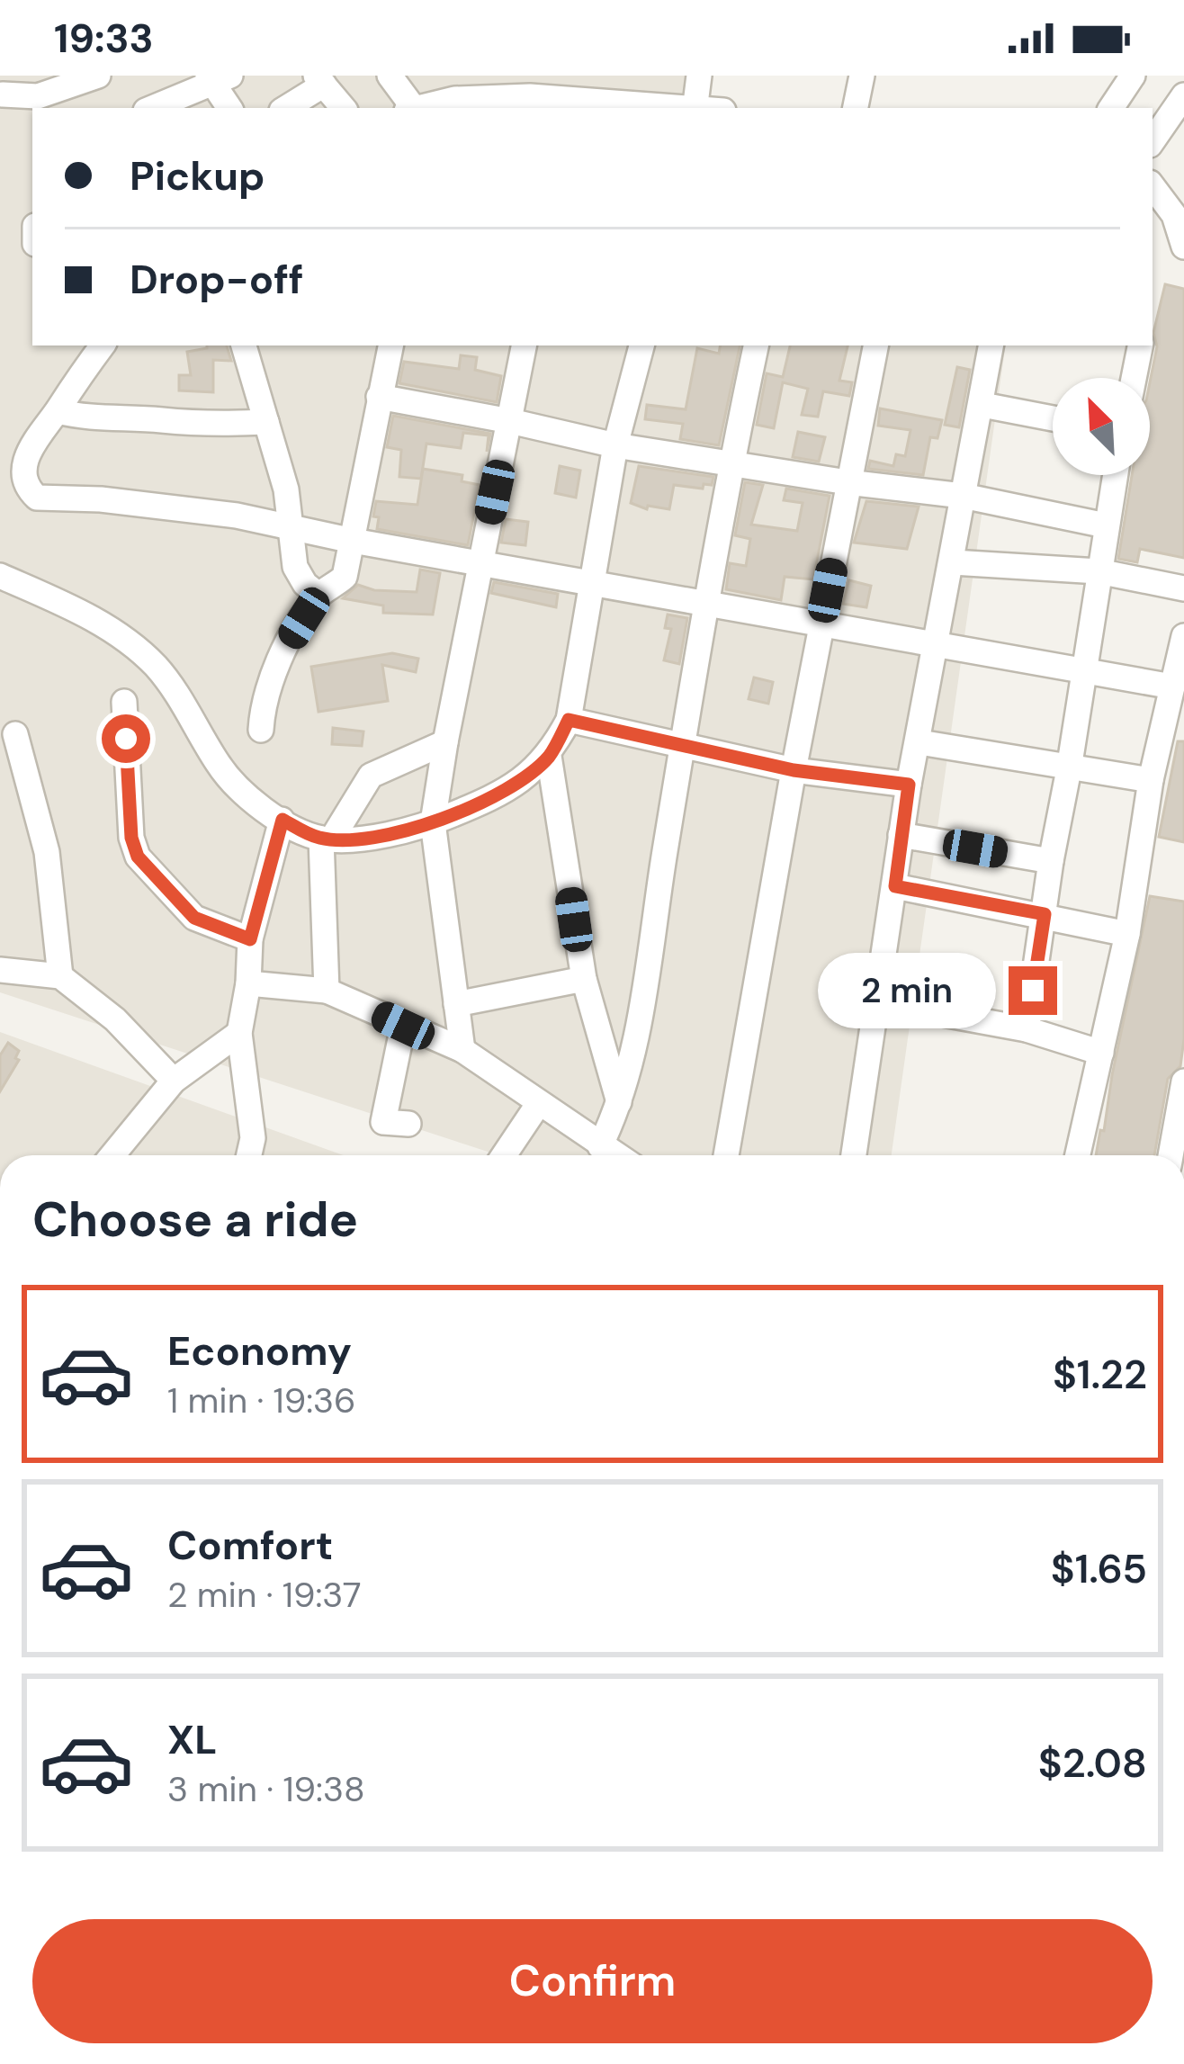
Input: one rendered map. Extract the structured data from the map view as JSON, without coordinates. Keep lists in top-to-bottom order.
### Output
{
  "north": "top left",
  "page": {
    "status": "19:33",
    "banner": ["Pickup", "Drop-off"],
    "bubble": "2 min",
    "heading": "Choose a ride",
    "list": [
      {
        "name": "Economy",
        "note": "1 min · 19:36",
        "value": "$1.22"
      },
      {
        "name": "Comfort",
        "note": "2 min · 19:37",
        "value": "$1.65"
      },
      {
        "name": "XL",
        "note": "3 min · 19:38",
        "value": "$2.08"
      }
    ],
    "buttons": "Confirm"
  }
}
